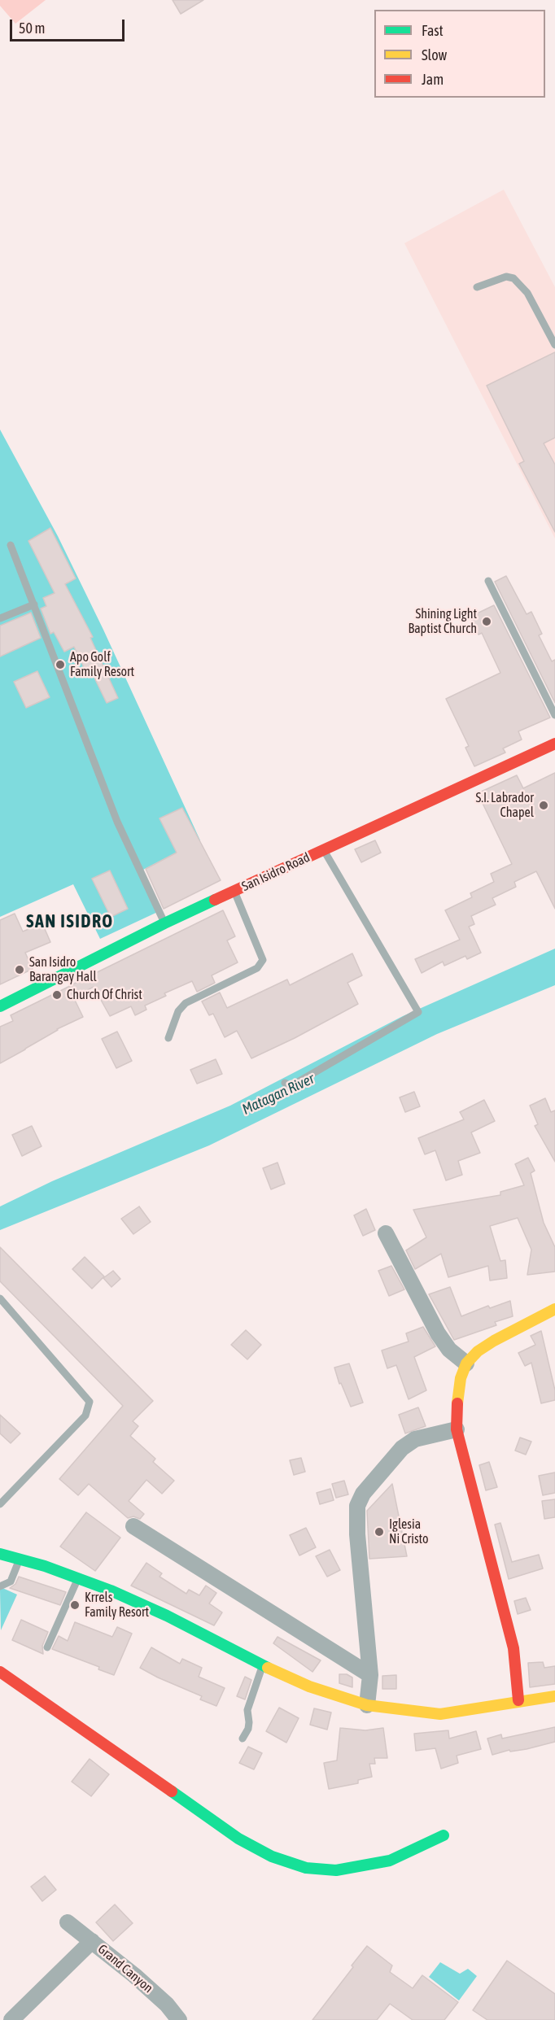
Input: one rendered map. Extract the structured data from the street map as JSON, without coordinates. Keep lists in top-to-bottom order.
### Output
{
  "streets": {
    "street": ["San Isidro Road", "Grand Canyon"]
  },
  "districts": ["SAN ISIDRO"],
  "water": ["Matagan River"],
  "places": [
    "Shining Light Baptist Church",
    "Apo Golf Family Resort",
    "S.I. Labrador Chapel",
    "San Isidro Barangay Hall",
    "Church Of Christ",
    "Iglesia Ni Cristo",
    "Krrels Family Resort"
  ],
  "legend": ["Fast", "Slow", "Jam"],
  "scale_bar": "50 m"
}
